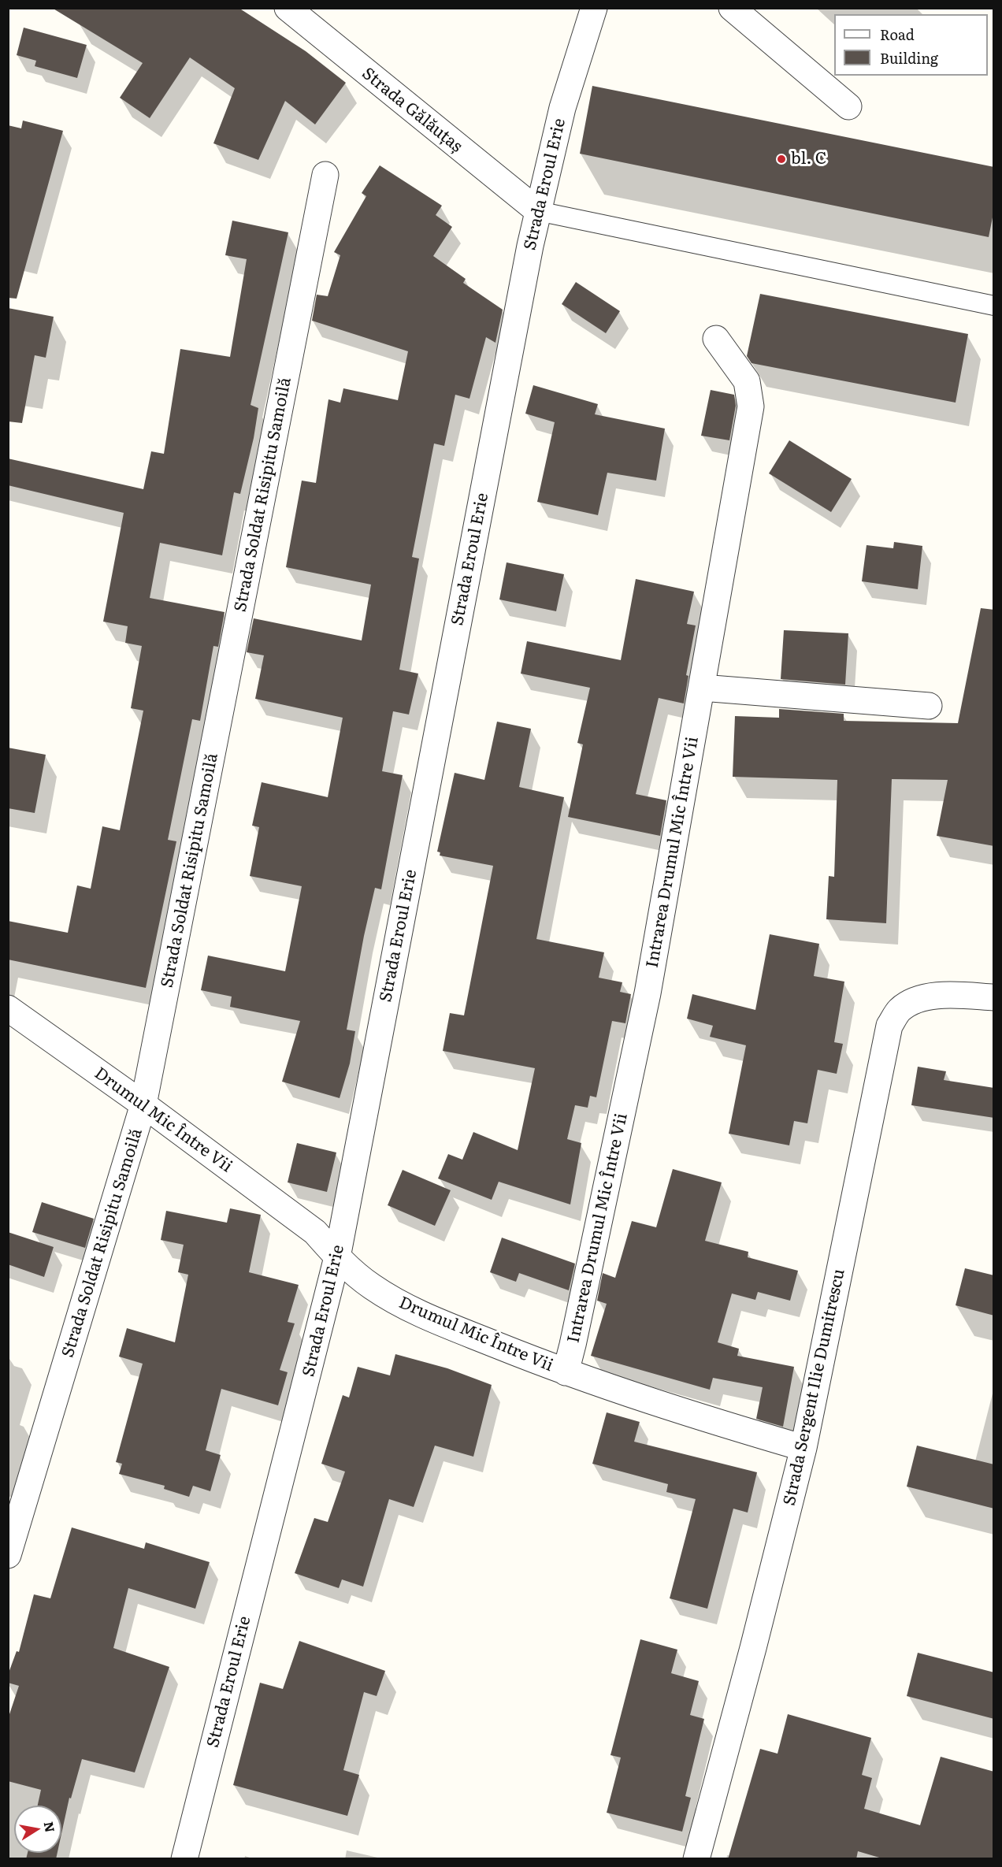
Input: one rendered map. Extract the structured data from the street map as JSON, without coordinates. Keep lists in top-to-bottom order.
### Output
{
  "streets": {
    "street": [
      "Strada Gălăuțaș",
      "Strada Eroul Erie",
      "Strada Soldat Risipitu Samoilă",
      "Intrarea Drumul Mic Între Vii",
      "Drumul Mic Între Vii",
      "Strada Sergent Ilie Dumitrescu"
    ]
  },
  "crossings": [
    ["Strada Gălăuțaș", "Strada Eroul Erie"],
    ["Strada Eroul Erie", "Drumul Mic Între Vii"],
    ["Strada Soldat Risipitu Samoilă", "Drumul Mic Între Vii"],
    ["Intrarea Drumul Mic Între Vii", "Drumul Mic Între Vii"],
    ["Drumul Mic Între Vii", "Strada Sergent Ilie Dumitrescu"]
  ],
  "places": ["bl. C"],
  "legend": ["Road", "Building"],
  "north": "right"
}
